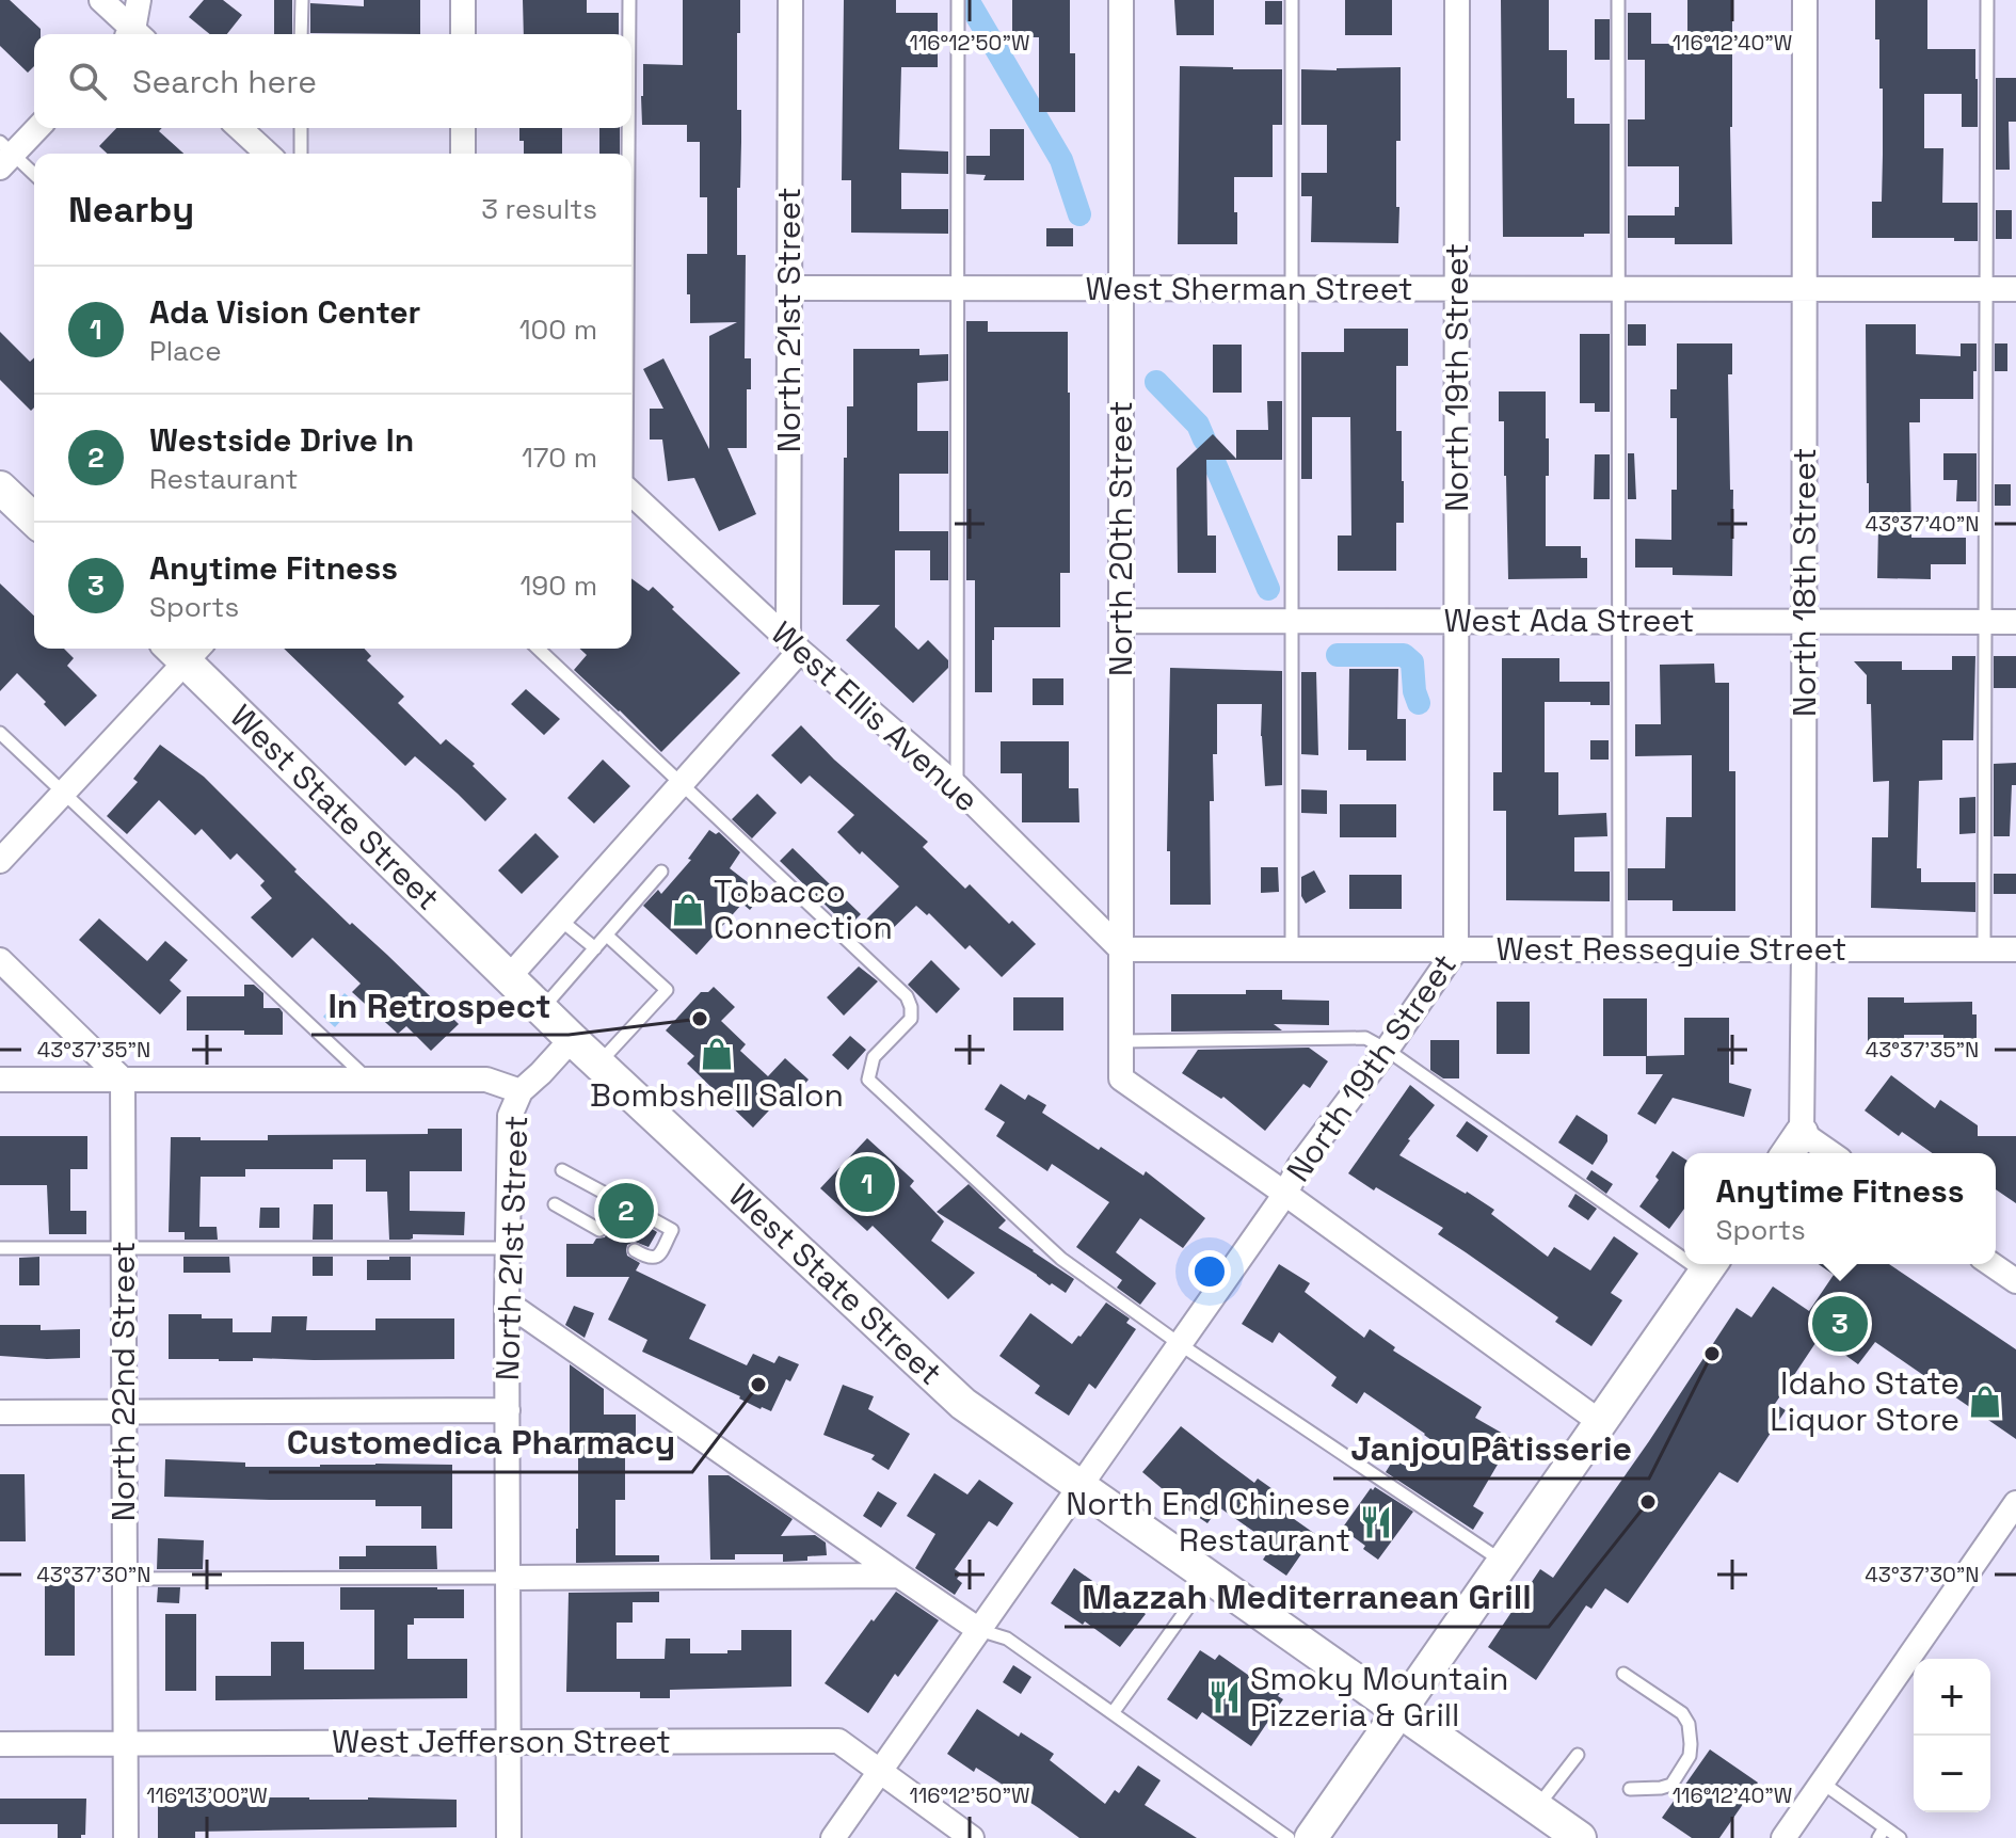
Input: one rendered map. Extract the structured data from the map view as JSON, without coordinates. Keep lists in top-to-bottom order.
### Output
{
  "streets": {
    "main road": ["West State Street"],
    "street": [
      "West Sherman Street",
      "North 21st Street",
      "North 19th Street",
      "North 20th Street",
      "North 18th Street",
      "West Ada Street",
      "West Ellis Avenue",
      "West Resseguie Street",
      "North 22nd Street",
      "West Jefferson Street"
    ]
  },
  "crossings": [
    ["West Sherman Street", "North 21st Street"],
    ["West Sherman Street", "North 19th Street"],
    ["West Sherman Street", "North 20th Street"],
    ["West Sherman Street", "North 18th Street"],
    ["North 21st Street", "West Ellis Avenue"],
    ["North 21st Street", "West State Street"],
    ["North 21st Street", "West Jefferson Street"],
    ["North 19th Street", "North 20th Street"],
    ["North 19th Street", "West Ada Street"],
    ["North 19th Street", "West State Street"],
    ["North 19th Street", "West Resseguie Street"],
    ["North 19th Street", "West Jefferson Street"],
    ["North 20th Street", "West Ada Street"],
    ["North 20th Street", "West Ellis Avenue"],
    ["North 20th Street", "West Resseguie Street"],
    ["North 18th Street", "West Ada Street"],
    ["North 18th Street", "West Resseguie Street"],
    ["West Ellis Avenue", "West Resseguie Street"],
    ["North 22nd Street", "West Jefferson Street"]
  ],
  "places": {
    "shop": ["Tobacco Connection", "Bombshell Salon", "Idaho State Liquor Store"],
    "other": [
      "In Retrospect",
      "Janjou Pâtisserie",
      "Customedica Pharmacy",
      "Mazzah Mediterranean Grill"
    ],
    "restaurant": ["North End Chinese Restaurant", "Smoky Mountain Pizzeria & Grill"]
  },
  "page": {
    "search": "Search here",
    "heading": ["Nearby", "3 results"],
    "list": [
      {
        "mark": "1",
        "name": "Ada Vision Center",
        "note": "Place",
        "value": "100 m"
      },
      {
        "mark": "2",
        "name": "Westside Drive In",
        "note": "Restaurant",
        "value": "170 m"
      },
      {
        "mark": "3",
        "name": "Anytime Fitness",
        "note": "Sports",
        "value": "190 m"
      }
    ],
    "pins": ["1", "2", "3"],
    "popup": ["Anytime Fitness", "Sports"],
    "map_buttons": ["+", "−"]
  },
  "coordinates": [
    "116°12'50\"W",
    "116°12'40\"W",
    "43°37'40\"N",
    "43°37'35\"N",
    "43°37'30\"N",
    "116°13'00\"W"
  ]
}
